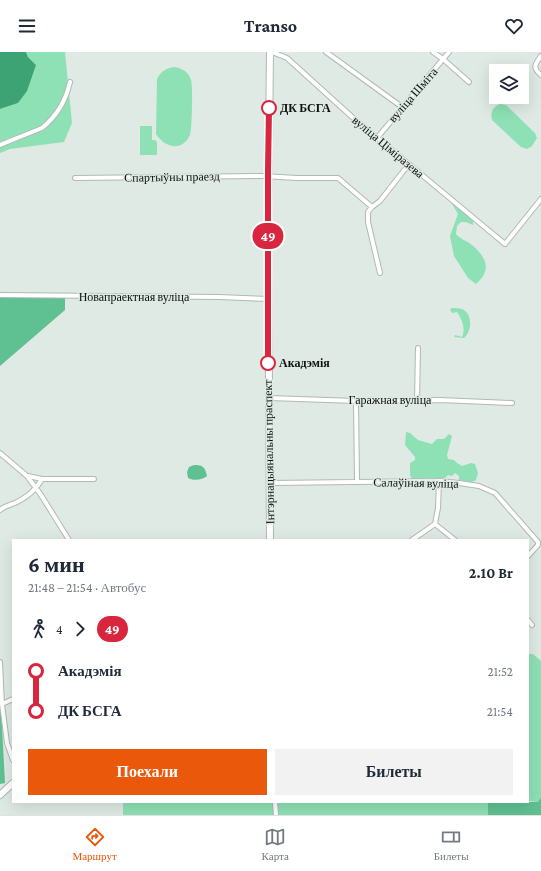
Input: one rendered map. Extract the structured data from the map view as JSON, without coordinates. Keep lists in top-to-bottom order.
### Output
{
  "streets": {
    "main road": ["Інтэрнацыянальны праспект"],
    "street": [
      "вуліца Шміта",
      "вуліца Ціміразева",
      "Спартыўны праезд",
      "Новапраектная вуліца",
      "Гаражная вуліца",
      "Салаўіная вуліца"
    ]
  },
  "crossings": [
    ["вуліца Шміта", "вуліца Ціміразева"],
    ["вуліца Ціміразева", "Інтэрнацыянальны праспект"],
    ["Спартыўны праезд", "Інтэрнацыянальны праспект"],
    ["Новапраектная вуліца", "Інтэрнацыянальны праспект"],
    ["Гаражная вуліца", "Інтэрнацыянальны праспект"],
    ["Інтэрнацыянальны праспект", "Салаўіная вуліца"]
  ],
  "places": ["ДК БСГА", "Акадэмія"],
  "lines": ["bus line 49"],
  "page": {
    "header": "Transo",
    "on_map": "49",
    "heading": ["6 мин", "21:48 – 21:54 · Автобус", "2.10 Br"],
    "legs": ["4", "49"],
    "list": [
      {
        "name": "Акадэмія",
        "value": "21:52"
      },
      {
        "name": "ДК БСГА",
        "value": "21:54"
      }
    ],
    "buttons": ["Поехали", "Билеты"],
    "tabs": ["Маршрут", "Карта", "Билеты"]
  }
}
